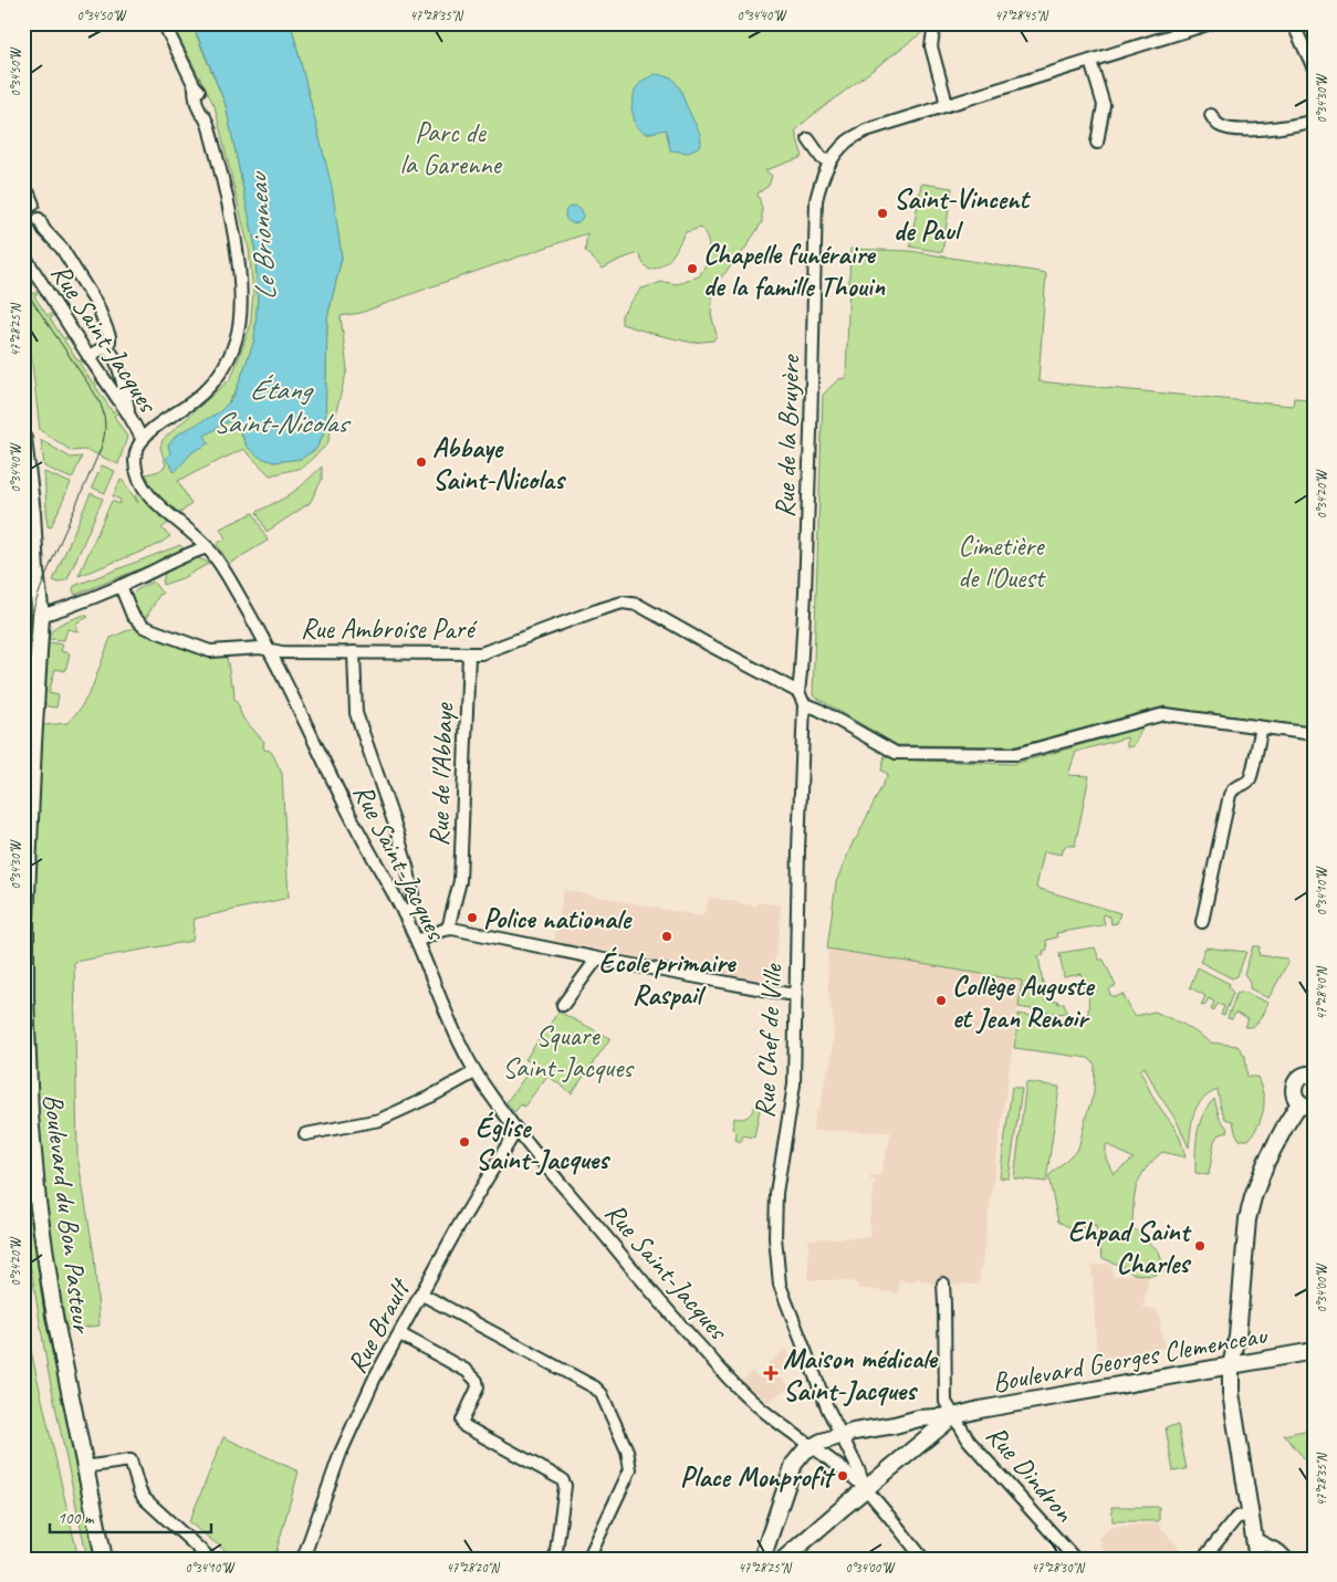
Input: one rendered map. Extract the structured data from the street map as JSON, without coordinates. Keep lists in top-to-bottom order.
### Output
{
  "streets": {
    "main road": ["Boulevard du Bon Pasteur", "Boulevard Georges Clemenceau"],
    "street": [
      "Rue Saint-Jacques",
      "Rue de la Bruyère",
      "Rue Ambroise Paré",
      "Rue de l'Abbaye",
      "Rue Chef de Ville",
      "Rue Brault",
      "Rue Dindron"
    ]
  },
  "crossings": [
    ["Rue Saint-Jacques", "Rue Ambroise Paré"],
    ["Rue Saint-Jacques", "Rue Brault"],
    ["Rue de la Bruyère", "Rue Ambroise Paré"],
    ["Rue de la Bruyère", "Rue Chef de Ville"],
    ["Rue Ambroise Paré", "Rue de l'Abbaye"],
    ["Boulevard Georges Clemenceau", "Rue Dindron"]
  ],
  "water": ["Le Brionneau", "Étang Saint-Nicolas"],
  "parks": ["Parc de la Garenne", "Cimetière de l'Ouest", "Square Saint-Jacques"],
  "places": {
    "other": [
      "Saint-Vincent de Paul",
      "Chapelle funéraire de la famille Thouin",
      "Abbaye Saint-Nicolas",
      "Police nationale",
      "École primaire Raspail",
      "Collège Auguste et Jean Renoir",
      "Église Saint-Jacques",
      "Ehpad Saint Charles",
      "Place Monprofit"
    ],
    "health": ["Maison médicale Saint-Jacques"]
  },
  "scale_bar": "100 m",
  "coordinates": [
    "0°34'50\"W",
    "47°28'35\"N",
    "0°34'40\"W",
    "47°28'45\"N",
    "0°34'30\"W",
    "47°28'25\"N",
    "0°34'20\"W",
    "0°34'10\"W",
    "47°28'40\"N",
    "0°34'00\"W",
    "47°28'20\"N",
    "47°28'30\"N"
  ]
}
